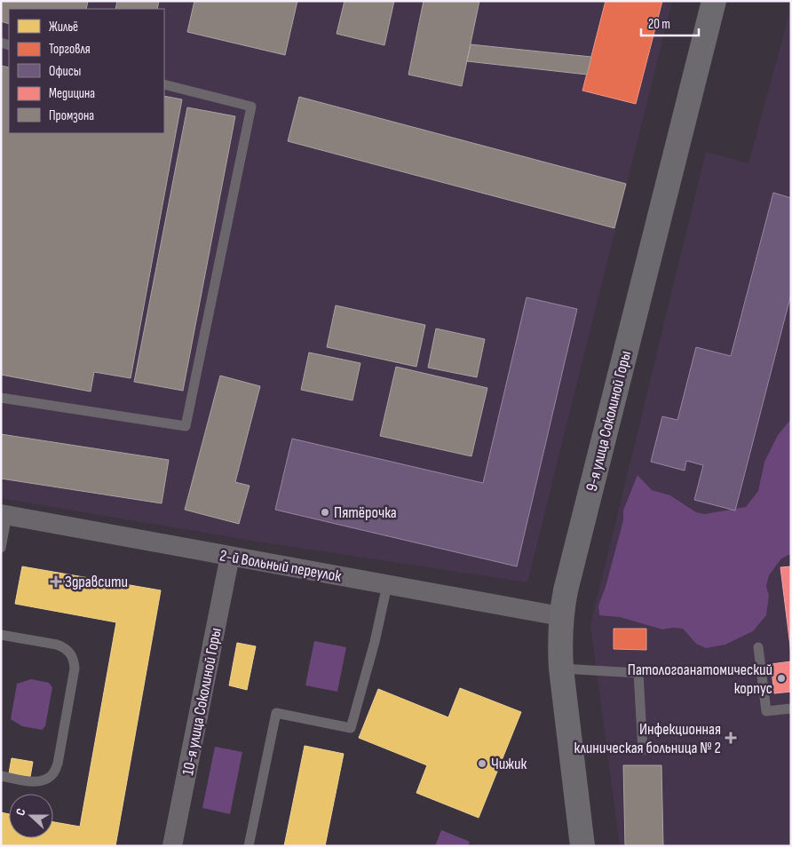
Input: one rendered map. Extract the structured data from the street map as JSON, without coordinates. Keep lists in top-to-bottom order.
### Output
{
  "streets": {
    "street": ["9-я улица Соколиной Горы", "2-й Вольный переулок", "10-я улица Соколиной Горы"]
  },
  "crossings": [
    ["9-я улица Соколиной Горы", "2-й Вольный переулок"],
    ["2-й Вольный переулок", "10-я улица Соколиной Горы"]
  ],
  "places": {
    "other": ["Пятёрочка", "Патологоанатомический корпус", "Чижик"],
    "health": ["Здравсити", "Инфекционная клиническая больница № 2"]
  },
  "legend": [
    "Жильё",
    "Торговля",
    "Офисы",
    "Медицина",
    "Промзона"
  ],
  "scale_bar": "20 m",
  "north": "left"
}
